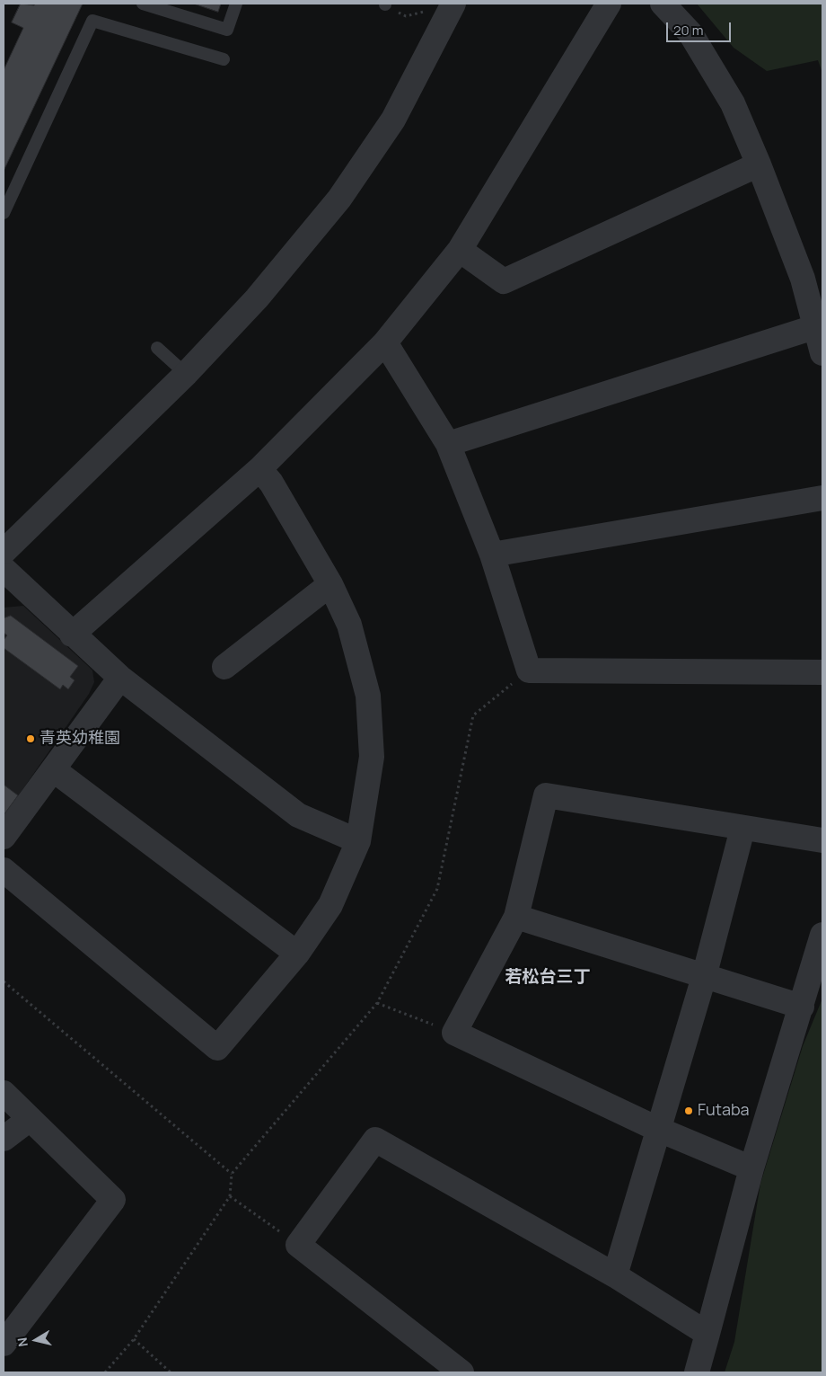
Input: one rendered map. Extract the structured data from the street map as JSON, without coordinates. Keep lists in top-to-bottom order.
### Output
{
  "districts": ["若松台三丁"],
  "places": ["青英幼稚園", "Futaba"],
  "scale_bar": "20 m",
  "north": "left"
}
